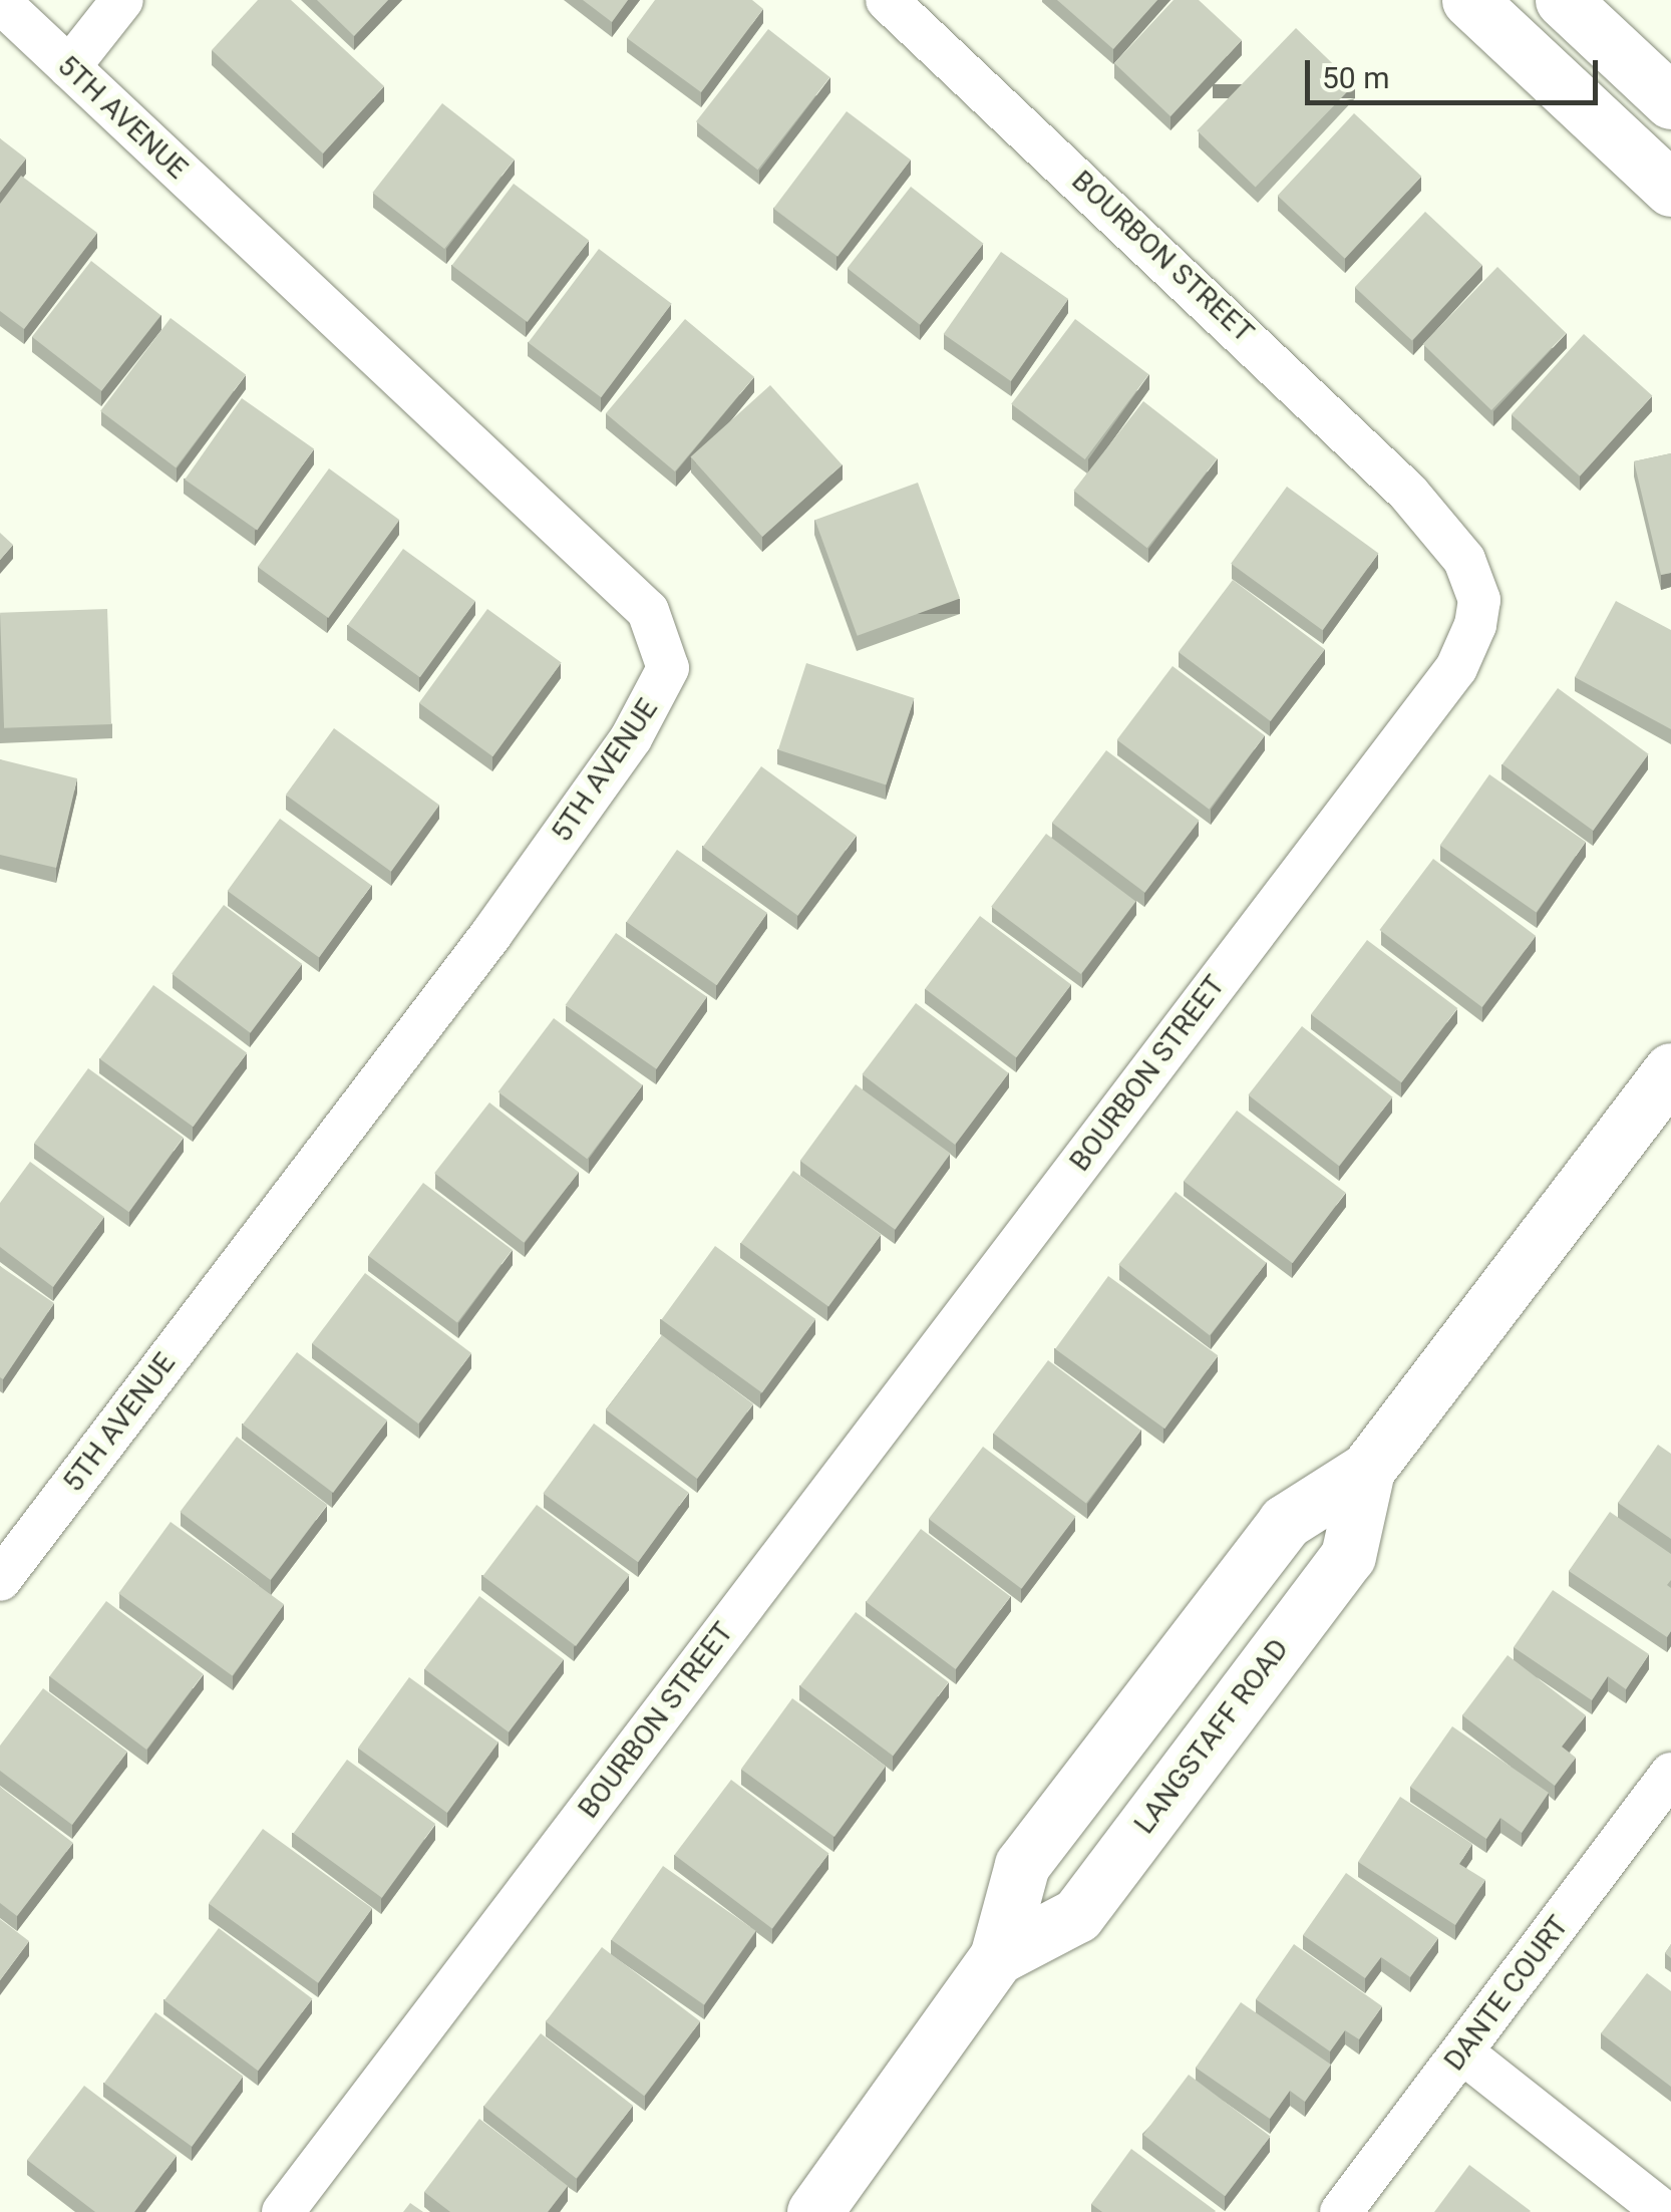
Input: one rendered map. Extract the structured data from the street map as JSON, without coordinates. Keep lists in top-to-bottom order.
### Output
{
  "streets": {
    "main road": ["LANGSTAFF ROAD"],
    "street": ["5TH AVENUE", "BOURBON STREET", "DANTE COURT"]
  },
  "scale_bar": "50 m"
}
